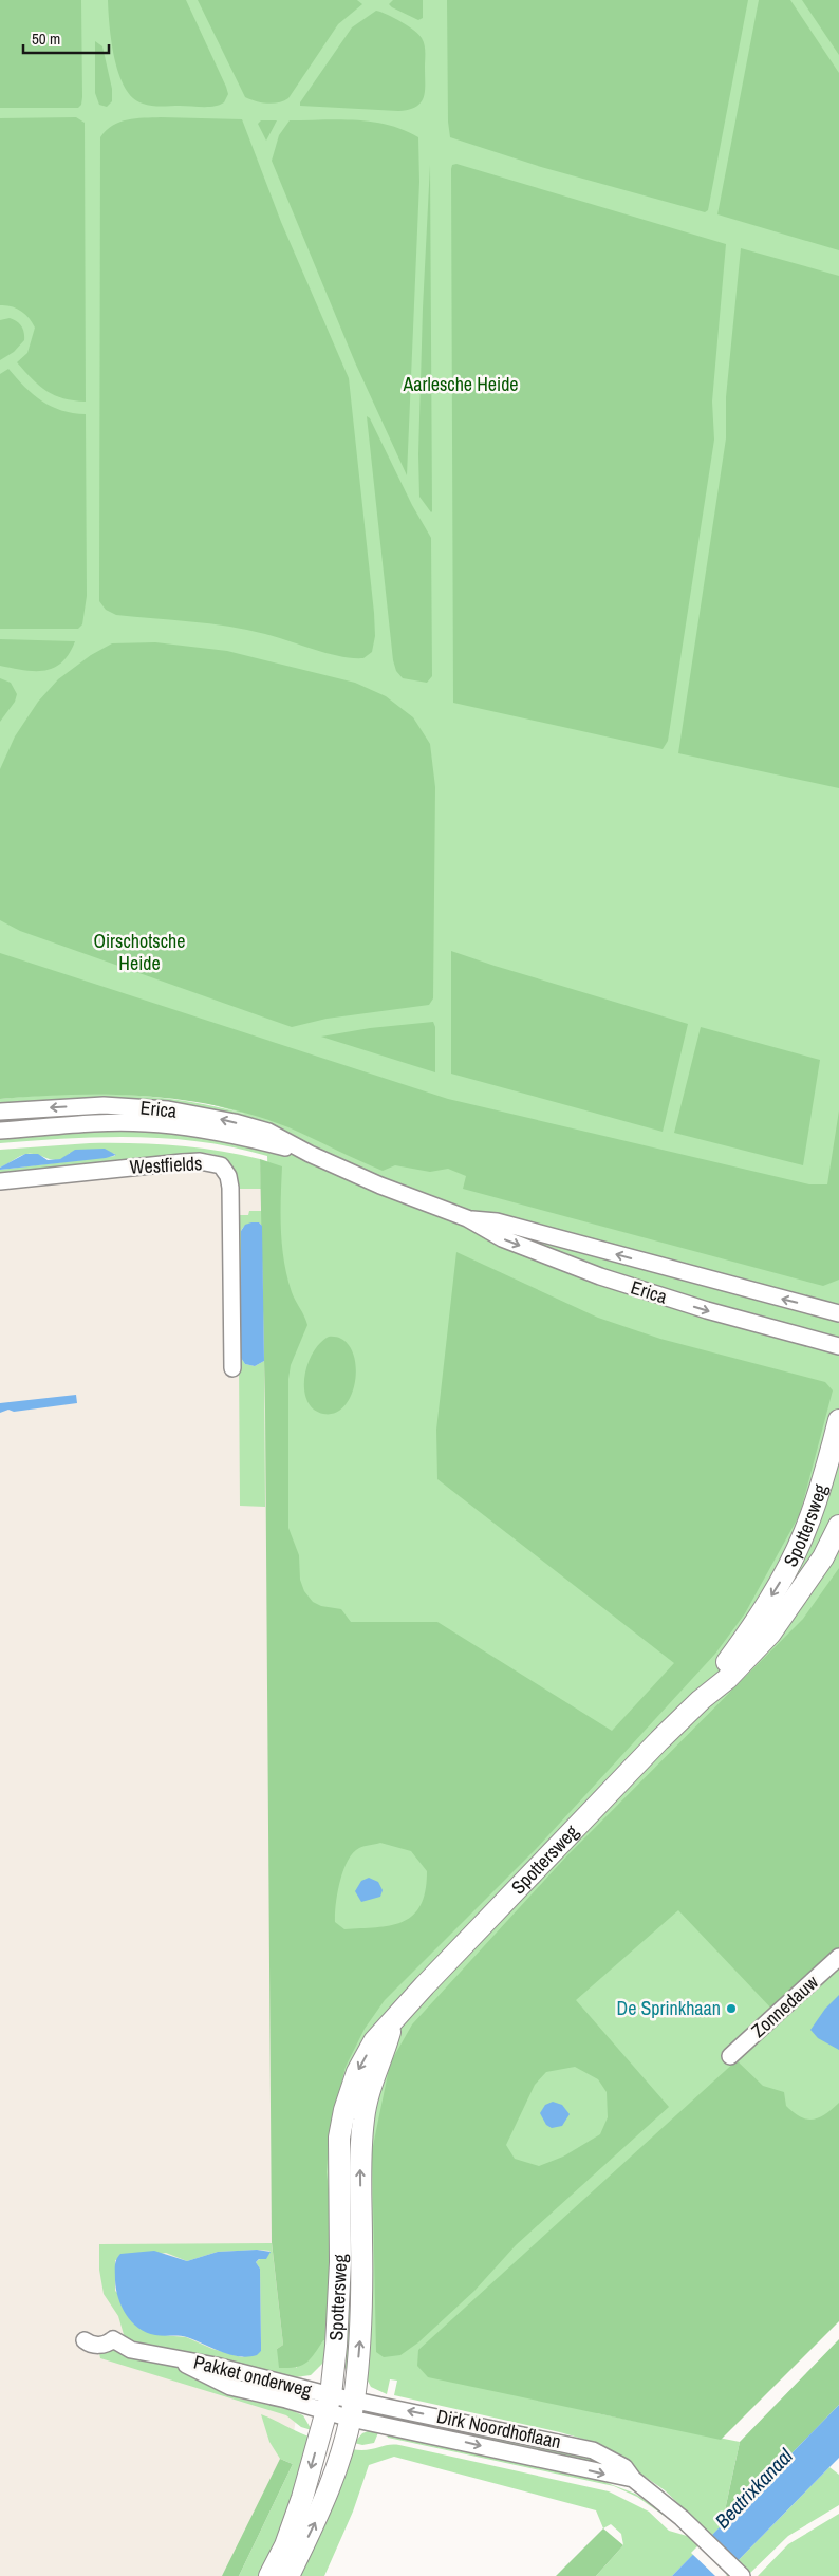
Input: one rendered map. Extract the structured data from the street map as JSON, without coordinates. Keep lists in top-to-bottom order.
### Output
{
  "streets": {
    "main road": ["Spottersweg"],
    "street": [
      "Erica",
      "Westfields",
      "Zonnedauw",
      "Pakket onderweg",
      "Dirk Noordhoflaan"
    ]
  },
  "crossings": [
    ["Spottersweg", "Pakket onderweg"],
    ["Spottersweg", "Dirk Noordhoflaan"],
    ["Pakket onderweg", "Dirk Noordhoflaan"]
  ],
  "water": ["Beatrixkanaal"],
  "parks": ["Aarlesche Heide", "Oirschotsche Heide"],
  "places": ["De Sprinkhaan"],
  "scale_bar": "50 m"
}
